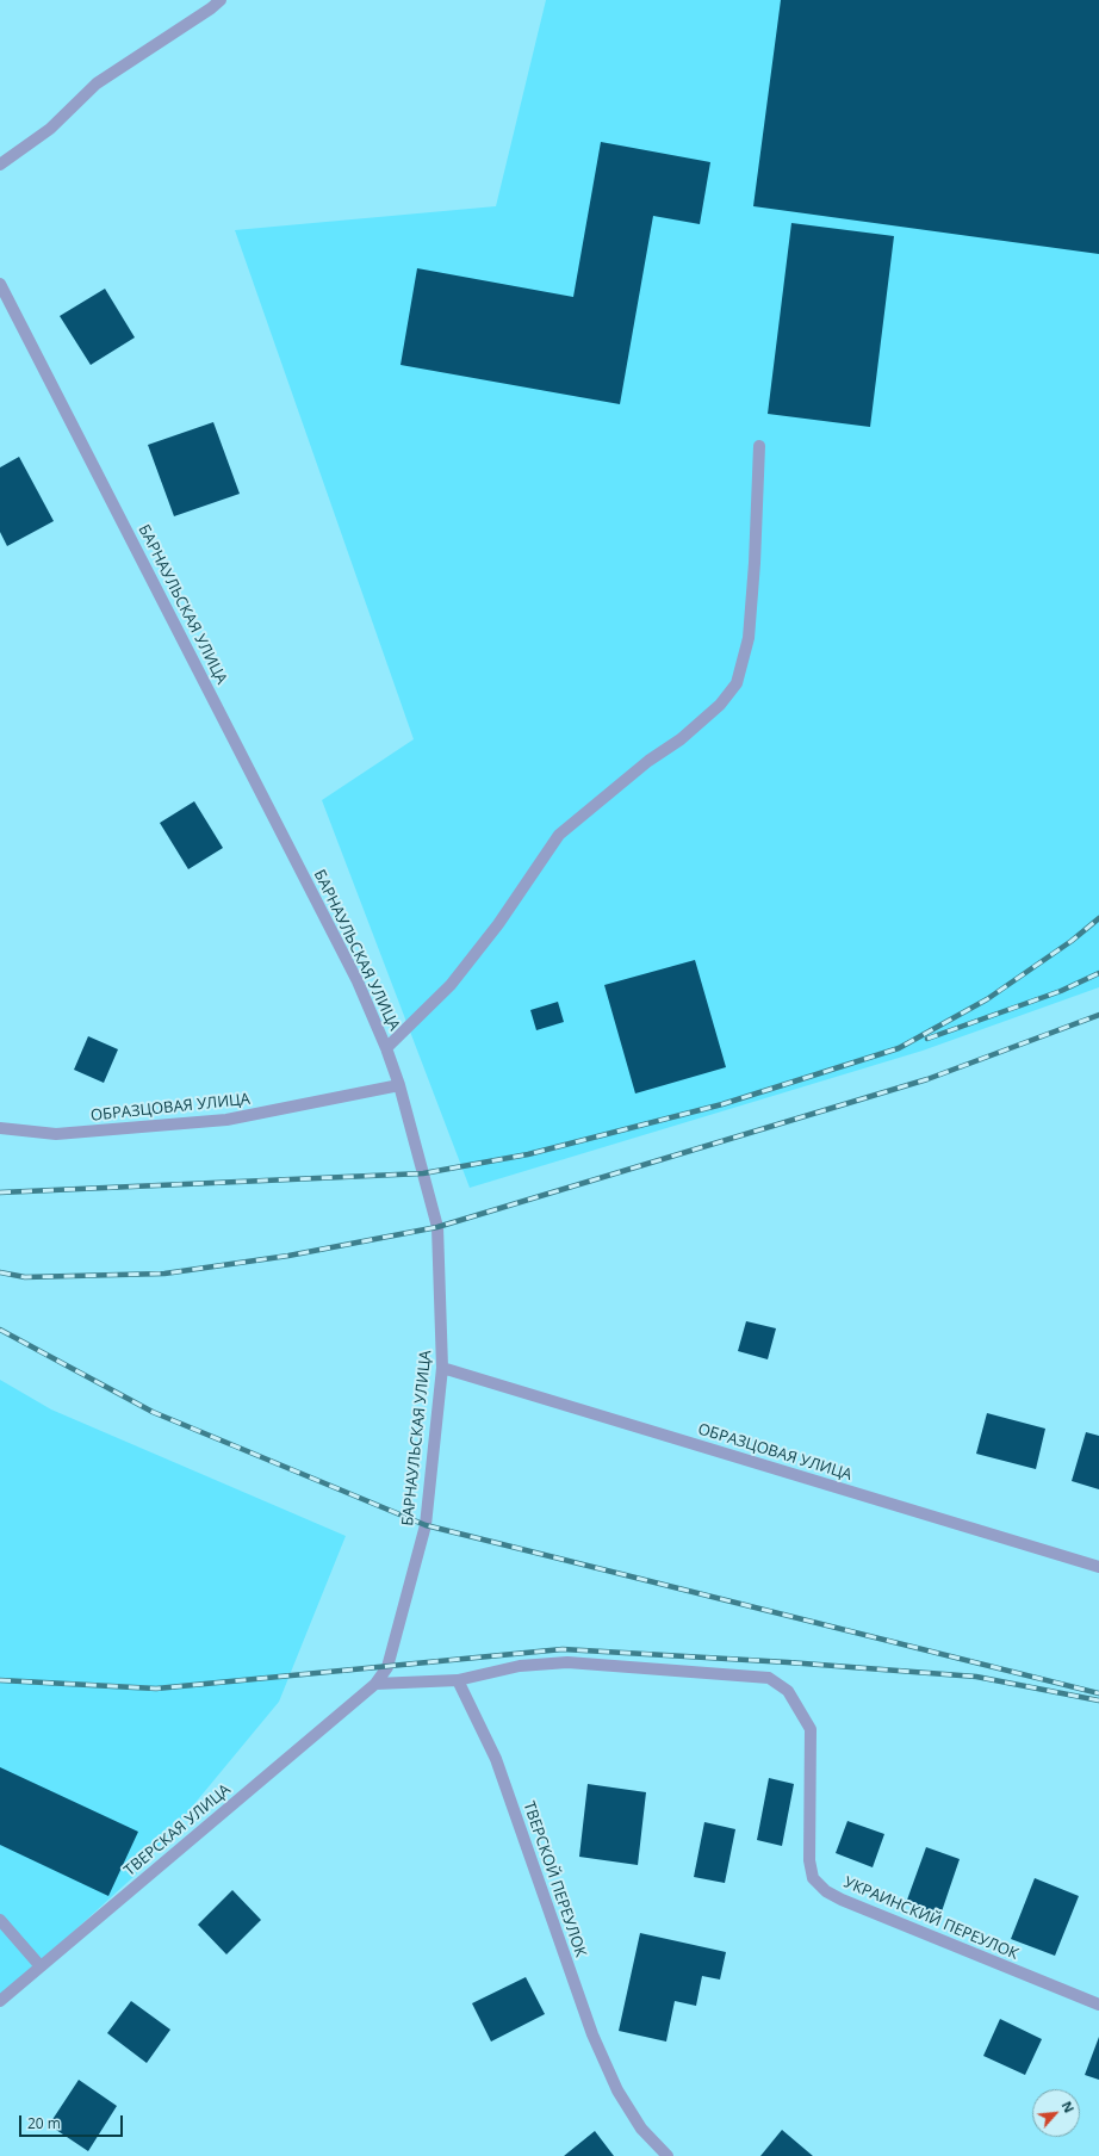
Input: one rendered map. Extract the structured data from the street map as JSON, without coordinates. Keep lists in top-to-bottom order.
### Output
{
  "streets": {
    "street": [
      "БАРНАУЛЬСКАЯ УЛИЦА",
      "ОБРАЗЦОВАЯ УЛИЦА",
      "ТВЕРСКАЯ УЛИЦА",
      "ТВЕРСКОЙ ПЕРЕУЛОК",
      "УКРАИНСКИЙ ПЕРЕУЛОК"
    ]
  },
  "crossings": [
    ["БАРНАУЛЬСКАЯ УЛИЦА", "ОБРАЗЦОВАЯ УЛИЦА"],
    ["БАРНАУЛЬСКАЯ УЛИЦА", "ТВЕРСКАЯ УЛИЦА"],
    ["ТВЕРСКОЙ ПЕРЕУЛОК", "УКРАИНСКИЙ ПЕРЕУЛОК"]
  ],
  "scale_bar": "20 m",
  "north": "top right"
}
